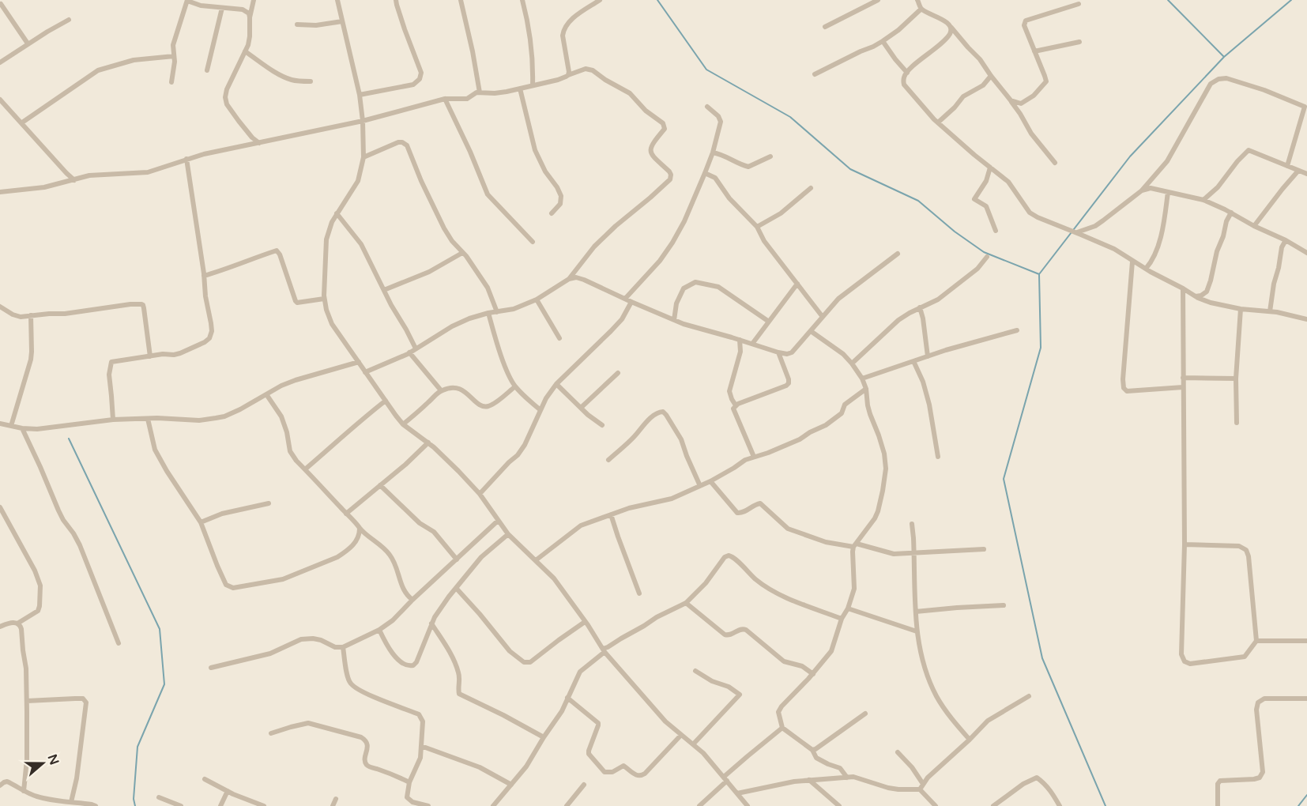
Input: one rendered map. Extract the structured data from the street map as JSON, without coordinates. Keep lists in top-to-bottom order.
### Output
{
  "north": "right"
}
